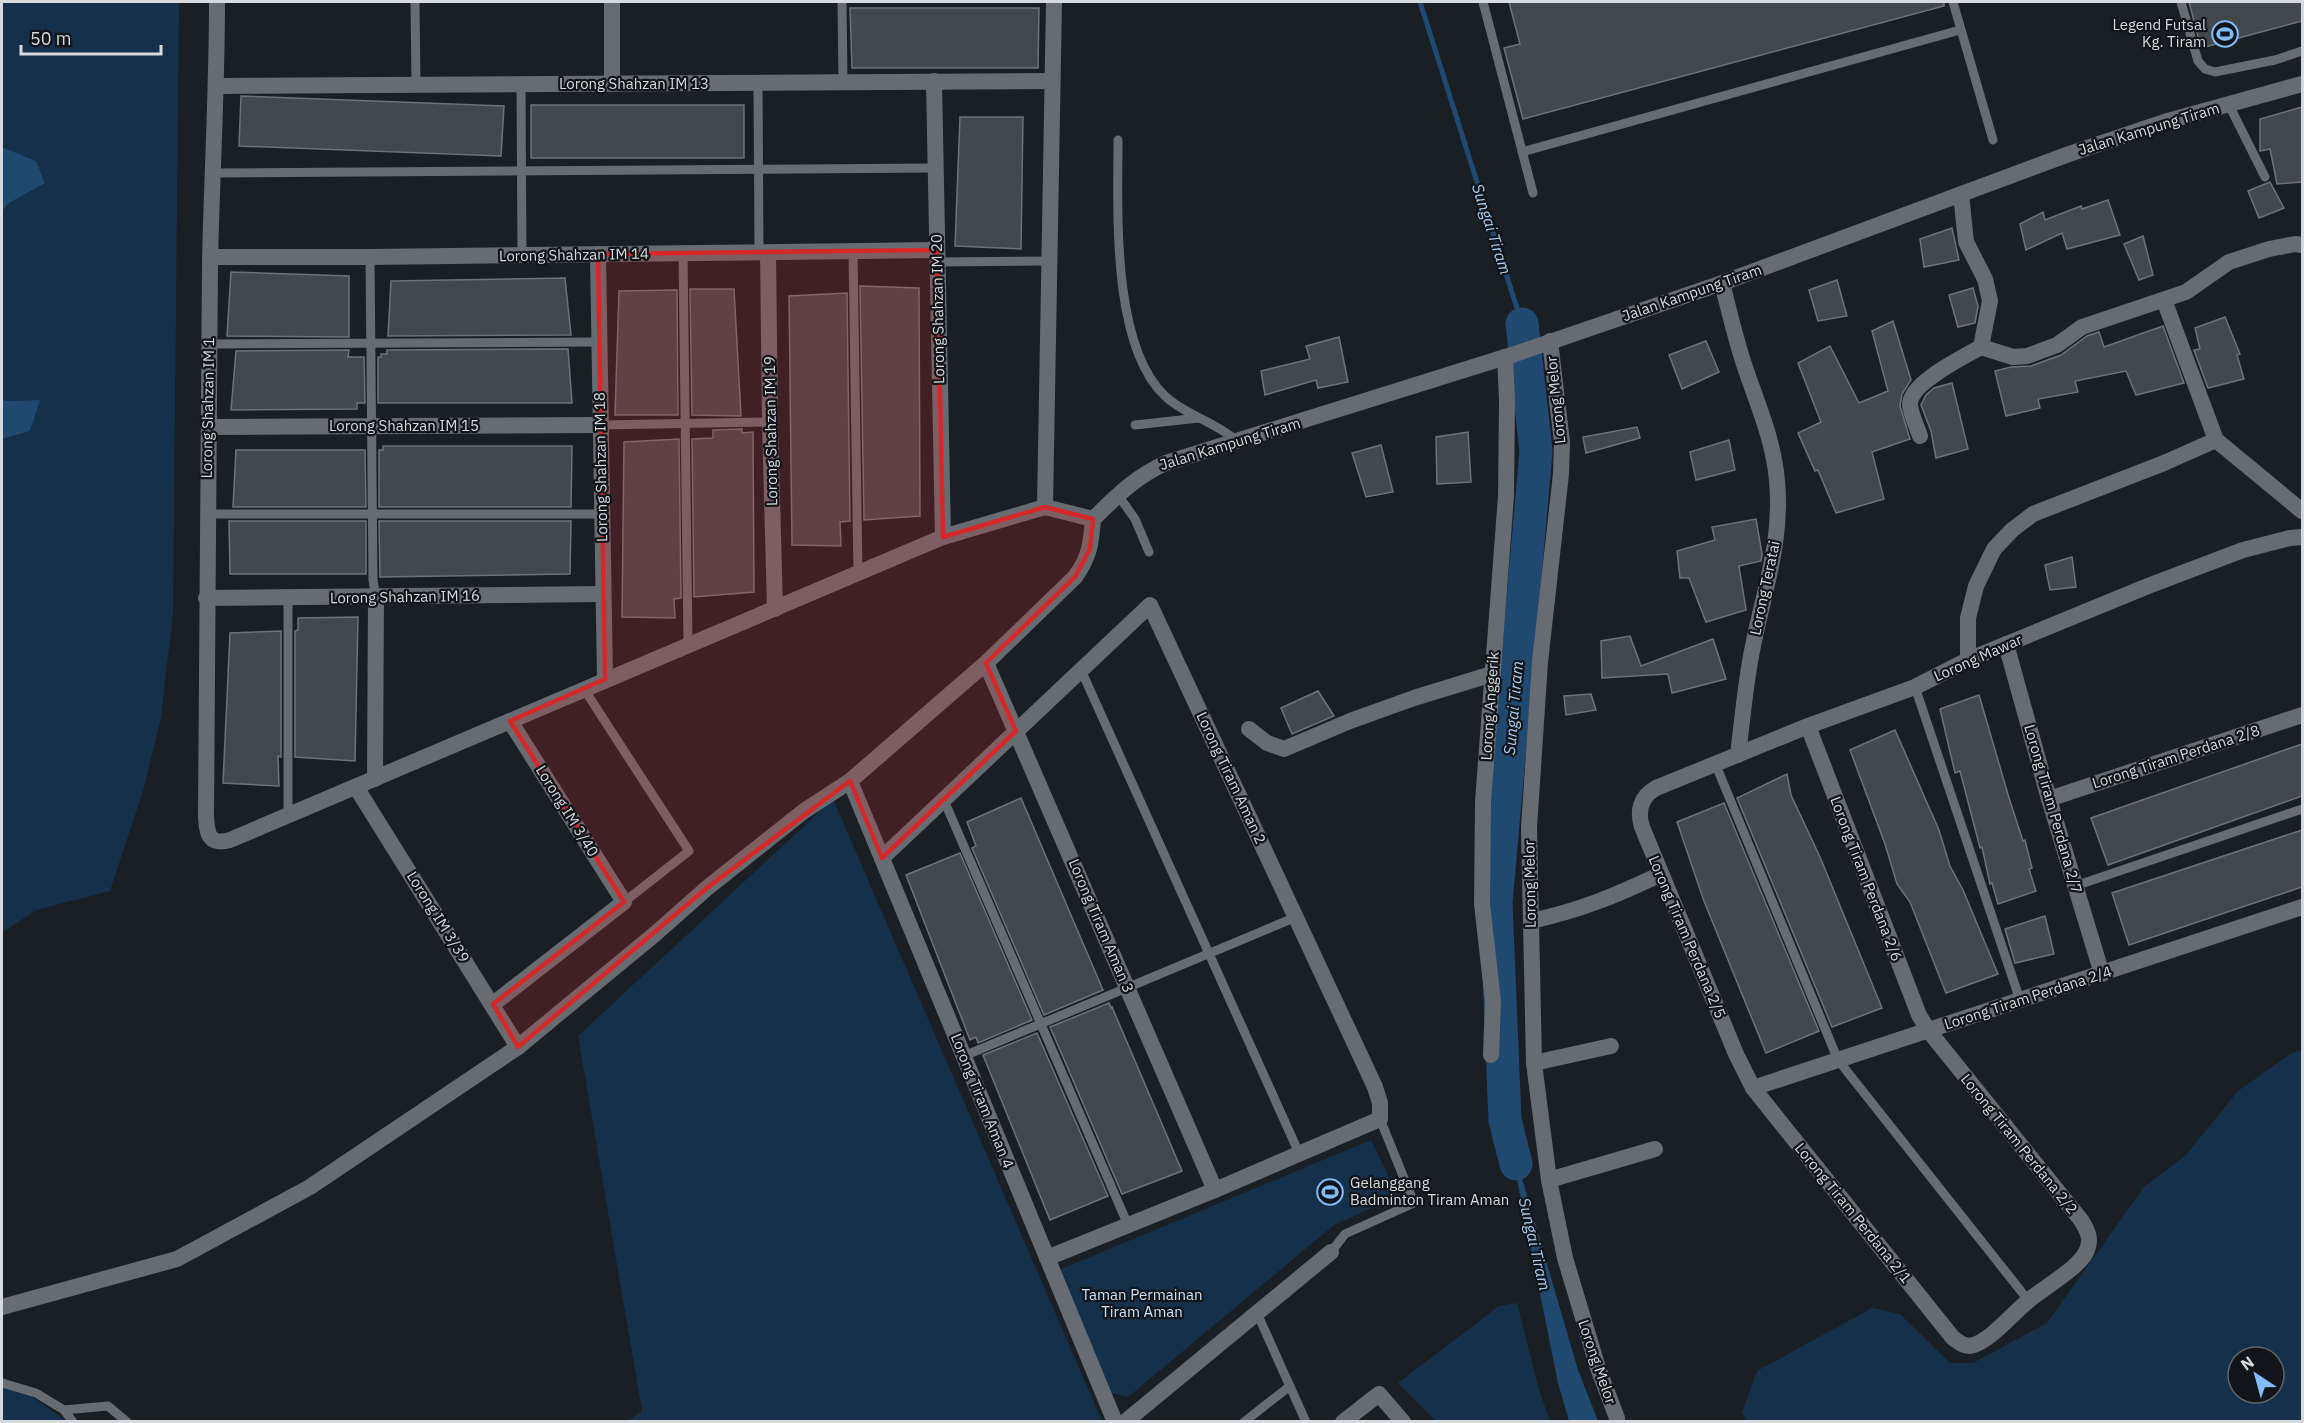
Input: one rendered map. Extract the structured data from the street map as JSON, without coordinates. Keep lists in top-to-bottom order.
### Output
{
  "streets": {
    "street": [
      "Lorong Shahzan IM 13",
      "Jalan Kampung Tiram",
      "Lorong Shahzan IM 14",
      "Lorong Shahzan IM 20",
      "Lorong Melor",
      "Lorong Shahzan IM 1",
      "Lorong Shahzan IM 15",
      "Lorong Shahzan IM 19",
      "Lorong Shahzan IM 18",
      "Lorong Teratai",
      "Lorong Shahzan IM 16",
      "Lorong Mawar",
      "Lorong Anggerik",
      "Lorong Tiram Perdana 2/8",
      "Lorong Tiram Aman 2",
      "Lorong Tiram Perdana 2/7",
      "Lorong IM 3/40",
      "Lorong Tiram Perdana 2/6",
      "Lorong IM 3/39",
      "Lorong Tiram Aman 3",
      "Lorong Tiram Perdana 2/5",
      "Lorong Tiram Perdana 2/4",
      "Lorong Tiram Aman 4",
      "Lorong Tiram Perdana 2/2",
      "Lorong Tiram Perdana 2/1"
    ]
  },
  "crossings": [
    ["Lorong Shahzan IM 13", "Lorong Shahzan IM 20"],
    ["Lorong Shahzan IM 13", "Lorong Shahzan IM 1"],
    ["Jalan Kampung Tiram", "Lorong Melor"],
    ["Jalan Kampung Tiram", "Lorong Teratai"],
    ["Jalan Kampung Tiram", "Lorong Anggerik"],
    ["Lorong Shahzan IM 14", "Lorong Shahzan IM 20"],
    ["Lorong Shahzan IM 14", "Lorong Shahzan IM 1"],
    ["Lorong Shahzan IM 14", "Lorong Shahzan IM 19"],
    ["Lorong Shahzan IM 14", "Lorong Shahzan IM 18"],
    ["Lorong Shahzan IM 1", "Lorong Shahzan IM 15"],
    ["Lorong Shahzan IM 1", "Lorong Shahzan IM 16"],
    ["Lorong Shahzan IM 15", "Lorong Shahzan IM 18"],
    ["Lorong Shahzan IM 18", "Lorong Shahzan IM 16"],
    ["Lorong Teratai", "Lorong Mawar"],
    ["Lorong Mawar", "Lorong Tiram Perdana 2/7"],
    ["Lorong Mawar", "Lorong Tiram Perdana 2/6"],
    ["Lorong Mawar", "Lorong Tiram Perdana 2/5"],
    ["Lorong Tiram Perdana 2/8", "Lorong Tiram Perdana 2/7"],
    ["Lorong Tiram Aman 2", "Lorong Tiram Aman 3"],
    ["Lorong Tiram Aman 2", "Lorong Tiram Aman 4"],
    ["Lorong Tiram Perdana 2/7", "Lorong Tiram Perdana 2/4"],
    ["Lorong Tiram Perdana 2/6", "Lorong Tiram Perdana 2/4"],
    ["Lorong Tiram Perdana 2/6", "Lorong Tiram Perdana 2/2"],
    ["Lorong Tiram Perdana 2/5", "Lorong Tiram Perdana 2/4"],
    ["Lorong Tiram Perdana 2/5", "Lorong Tiram Perdana 2/1"],
    ["Lorong Tiram Perdana 2/4", "Lorong Tiram Perdana 2/2"],
    ["Lorong Tiram Perdana 2/4", "Lorong Tiram Perdana 2/1"],
    ["Lorong Tiram Perdana 2/2", "Lorong Tiram Perdana 2/1"]
  ],
  "water": ["Sungai Tiram"],
  "parks": ["Taman Permainan Tiram Aman"],
  "places": {
    "sports": ["Legend Futsal Kg. Tiram", "Gelanggang Badminton Tiram Aman"]
  },
  "scale_bar": "50 m",
  "north": "top left"
}
